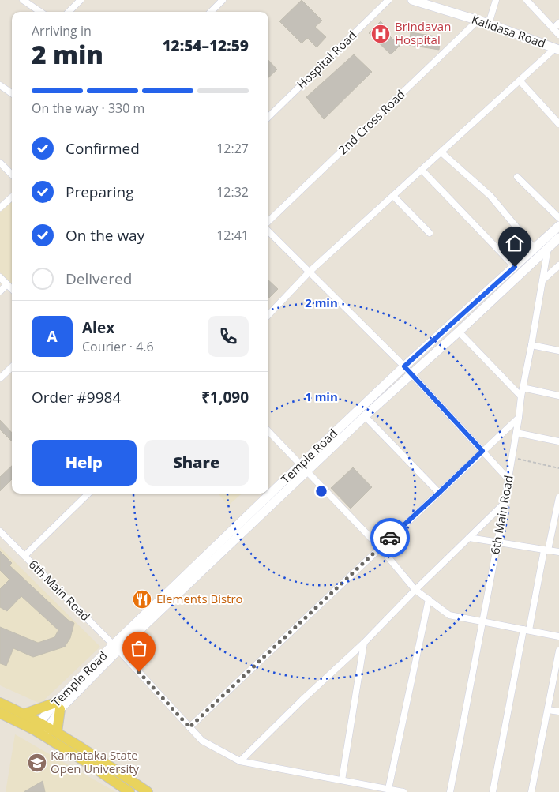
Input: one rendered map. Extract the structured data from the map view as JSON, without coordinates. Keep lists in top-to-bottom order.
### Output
{
  "streets": {
    "street": [
      "Kalidasa Road",
      "Hospital Road",
      "2nd Cross Road",
      "Temple Road",
      "6th Main Road"
    ]
  },
  "crossings": [
    ["Kalidasa Road", "2nd Cross Road"],
    ["Temple Road", "6th Main Road"]
  ],
  "places": {
    "hospital": ["Brindavan Hospital"],
    "restaurant": ["Elements Bistro"],
    "school or university": ["Karnataka State Open University"]
  },
  "page": {
    "heading": ["2 min", "Arriving in", "12:54–12:59"],
    "panel": [
      "Alex",
      "Courier · 4.6",
      "Order #9984",
      "₹1,090"
    ],
    "bar": "On the way · 330 m",
    "list": [
      ["Confirmed", "12:27"],
      ["Preparing", "12:32"],
      ["On the way", "12:41"],
      "Delivered"
    ],
    "round": "A",
    "buttons": ["Help", "Share"]
  },
  "rings": ["2 min", "1 min"]
}
